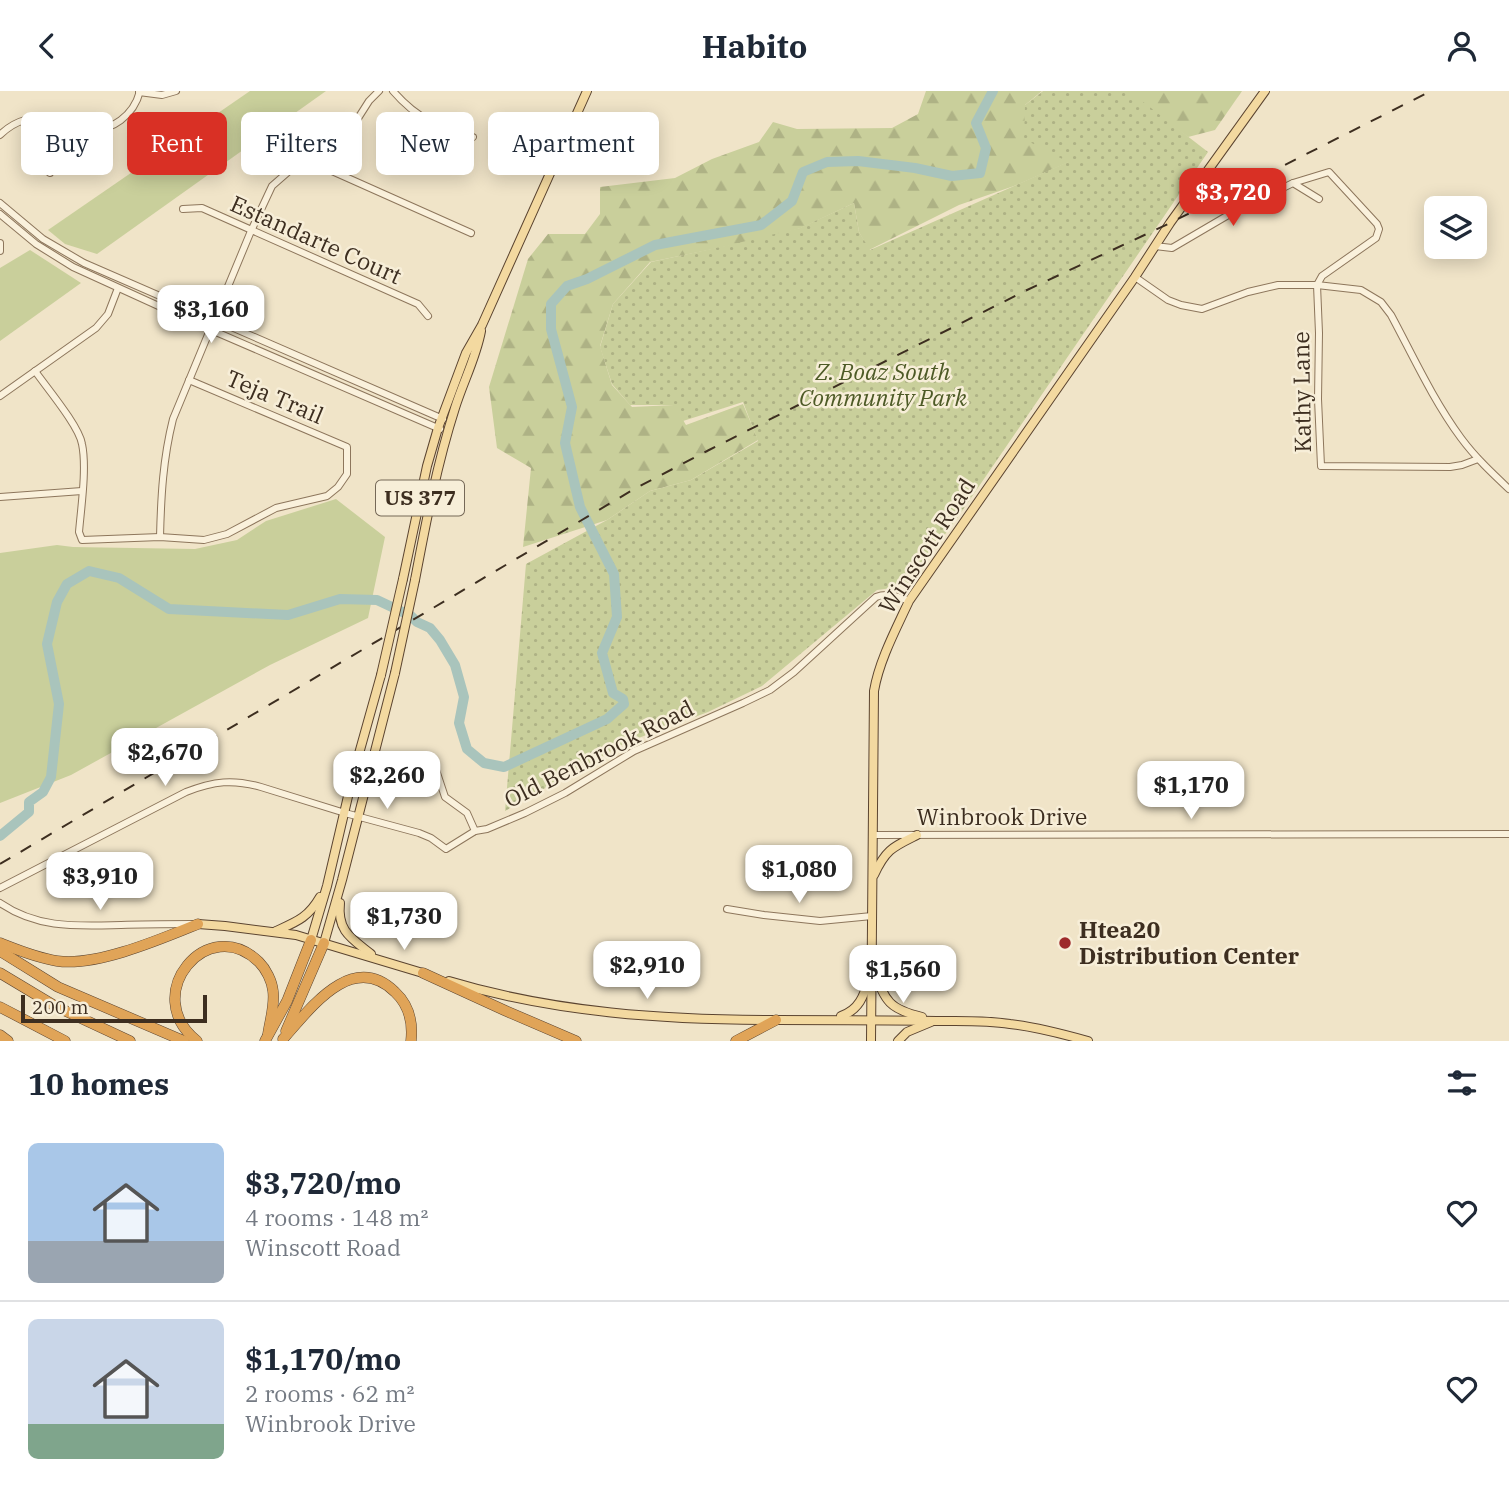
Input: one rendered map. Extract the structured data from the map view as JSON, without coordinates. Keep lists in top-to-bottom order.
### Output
{
  "streets": {
    "highway": ["US 377"],
    "main road": ["Winscott Road"],
    "street": [
      "Estandarte Court",
      "Kathy Lane",
      "Teja Trail",
      "Old Benbrook Road",
      "Winbrook Drive"
    ]
  },
  "crossings": [
    ["US 377", "Old Benbrook Road"],
    ["Winscott Road", "Old Benbrook Road"],
    ["Winscott Road", "Winbrook Drive"]
  ],
  "parks": ["Z. Boaz South Community Park"],
  "places": ["Htea20 Distribution Center"],
  "scale_bar": "200 m",
  "page": {
    "header": "Habito",
    "chip": [
      "Buy",
      "Rent",
      "Filters",
      "New",
      "Apartment"
    ],
    "price": [
      "$3,720",
      "$3,160",
      "$2,670",
      "$2,260",
      "$1,170",
      "$1,080",
      "$3,910",
      "$1,730",
      "$2,910",
      "$1,560"
    ],
    "scale": "200 m",
    "heading": "10 homes",
    "list": [
      {
        "name": "$3,720/mo",
        "note": "4 rooms · 148 m² · Winscott Road"
      },
      {
        "name": "$1,170/mo",
        "note": "2 rooms · 62 m² · Winbrook Drive"
      }
    ]
  }
}
